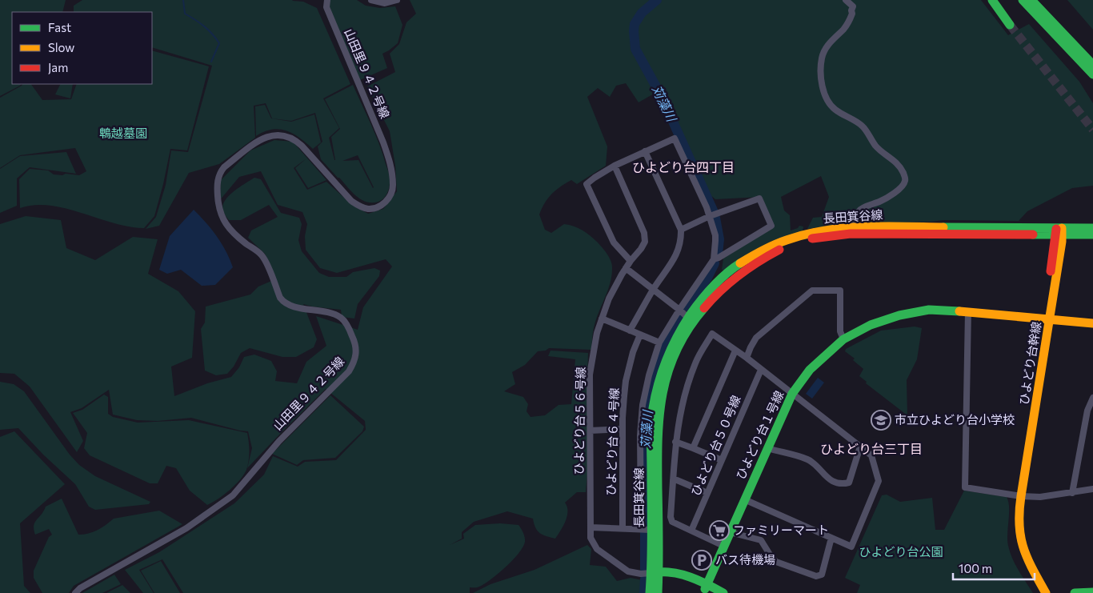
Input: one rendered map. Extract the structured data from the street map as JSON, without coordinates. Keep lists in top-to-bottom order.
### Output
{
  "streets": {
    "street": [
      "山田里９４２号線",
      "長田箕谷線",
      "ひよどり台幹線",
      "ひよどり台５６号線",
      "ひよどり台１号線",
      "ひよどり台６４号線",
      "ひよどり台５０号線"
    ]
  },
  "crossings": [
    ["長田箕谷線", "ひよどり台幹線"],
    ["長田箕谷線", "ひよどり台５６号線"],
    ["ひよどり台幹線", "ひよどり台１号線"]
  ],
  "districts": ["ひよどり台四丁目", "ひよどり台三丁目"],
  "water": ["苅藻川"],
  "parks": ["鵯越墓園", "ひよどり台公園"],
  "places": {
    "school or university": ["市立ひよどり台小学校"],
    "supermarket": ["ファミリーマート"],
    "parking": ["バス待機場"]
  },
  "legend": ["Fast", "Slow", "Jam"],
  "scale_bar": "100 m"
}
